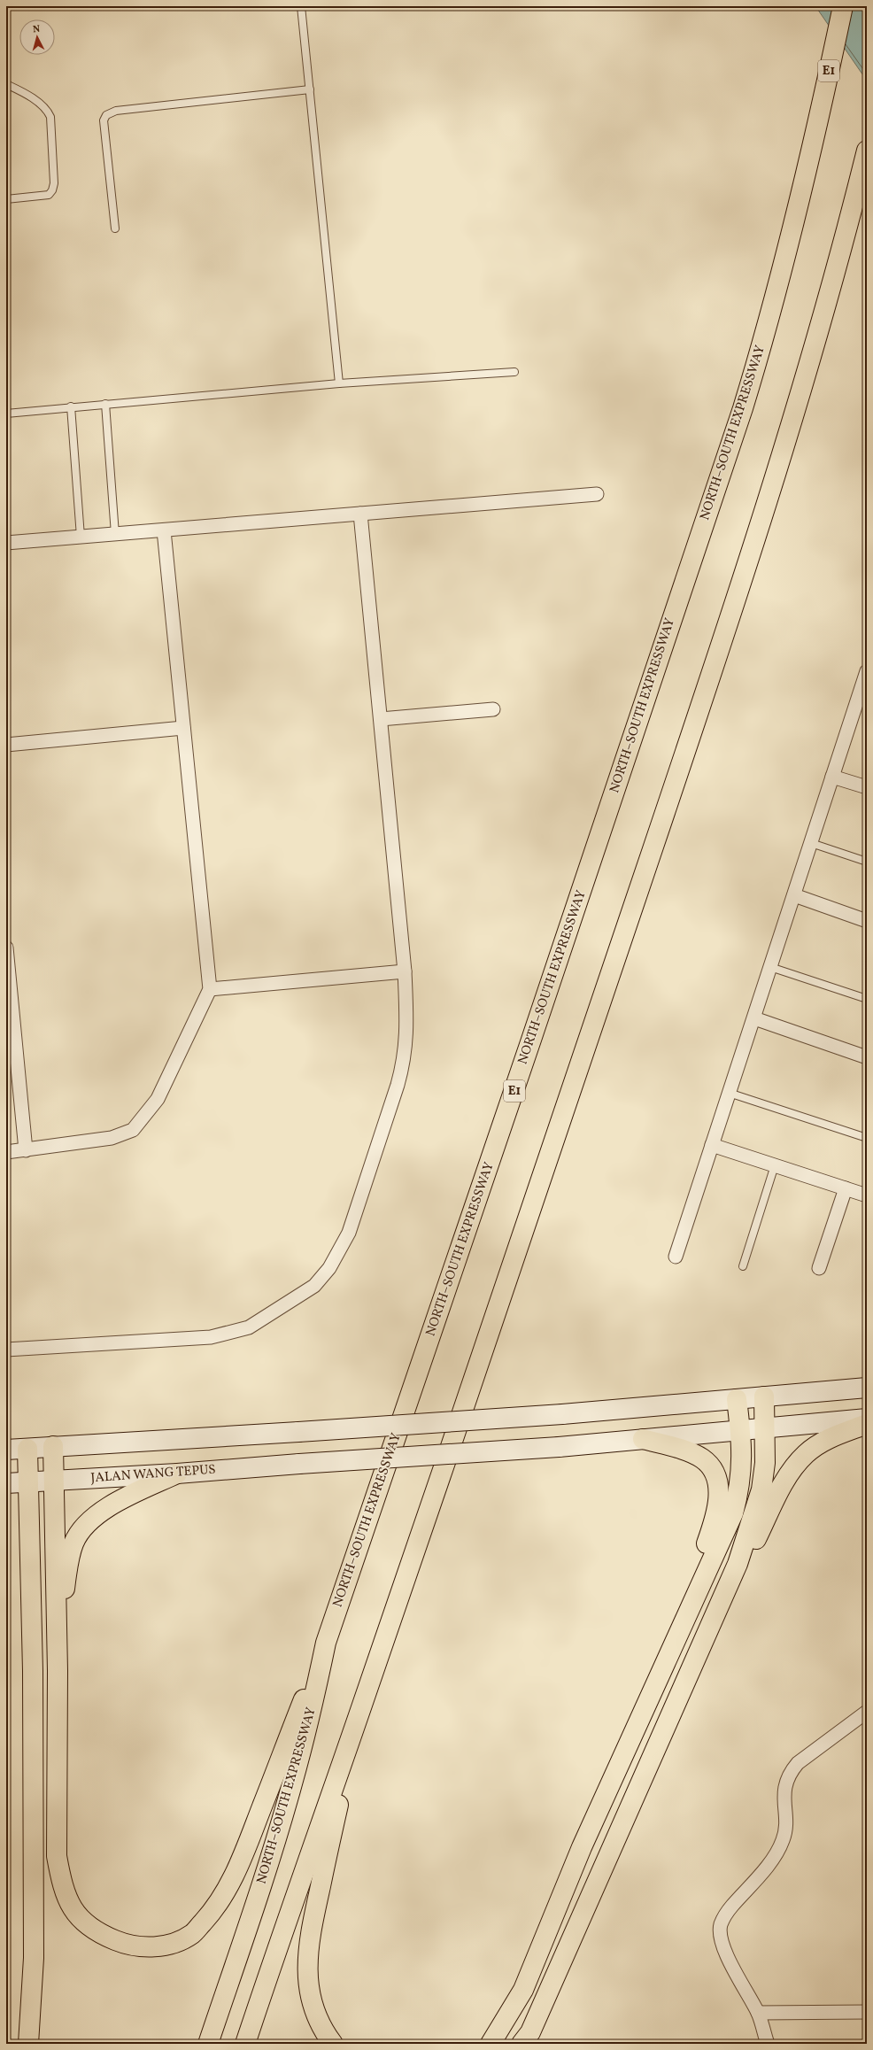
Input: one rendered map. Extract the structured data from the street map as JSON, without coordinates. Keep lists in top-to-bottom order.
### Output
{
  "streets": {
    "highway": ["E1", "NORTH–SOUTH EXPRESSWAY"],
    "main road": ["JALAN WANG TEPUS"]
  },
  "north": "top"
}
